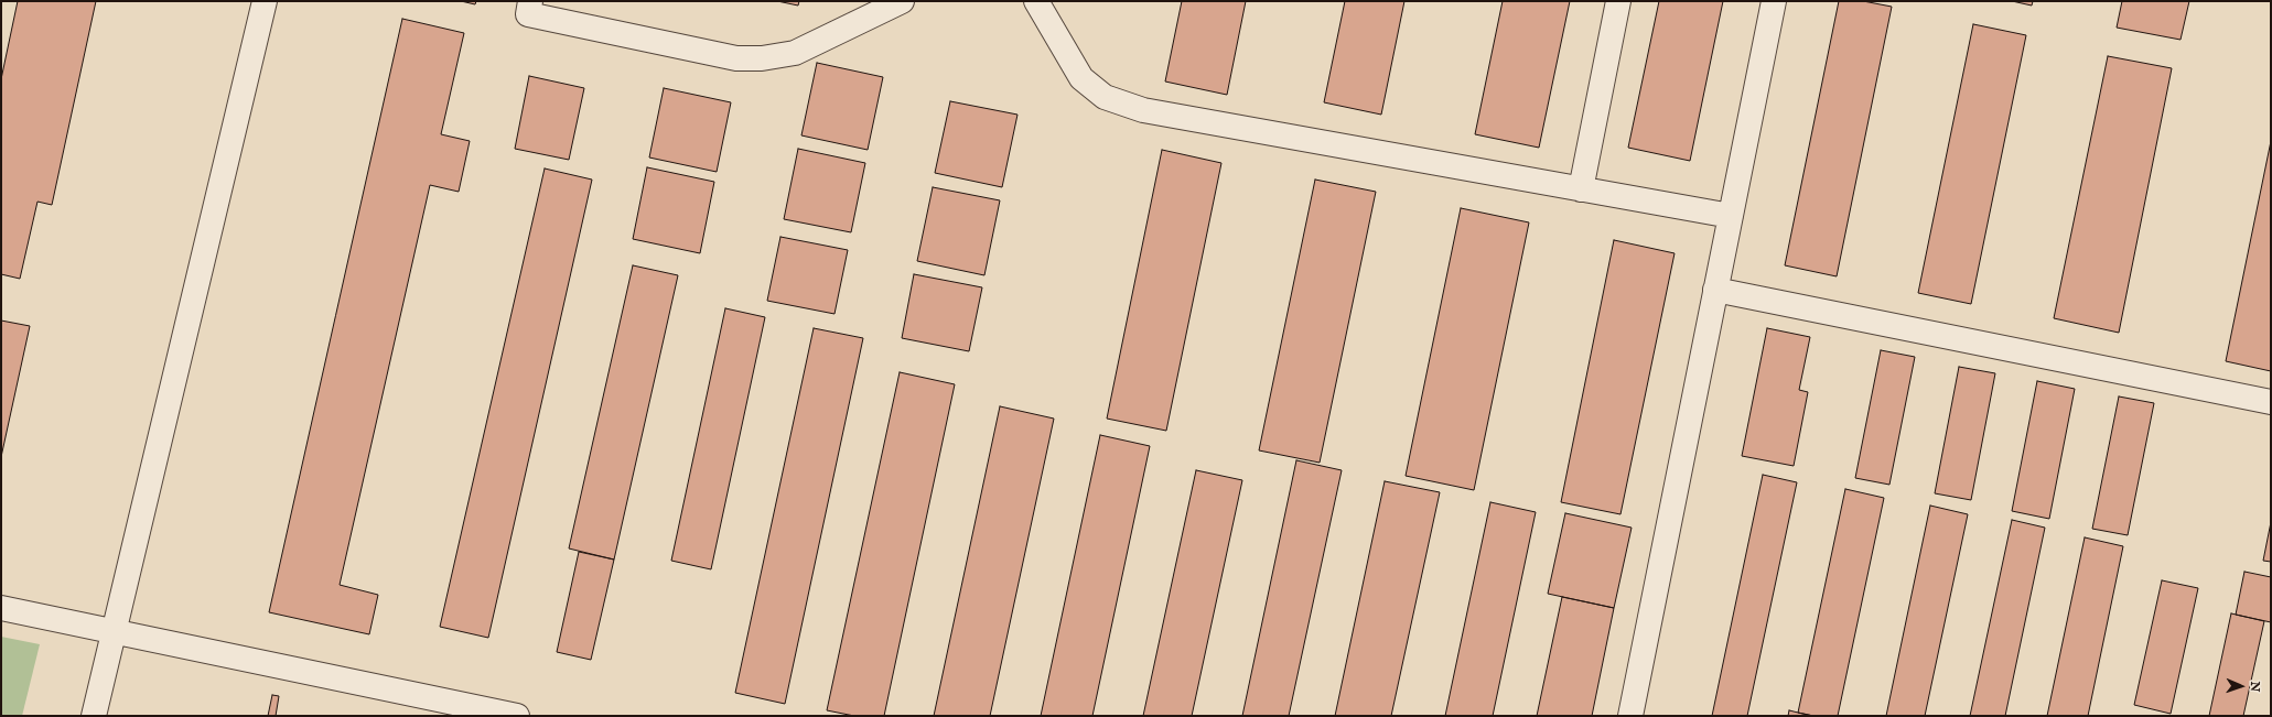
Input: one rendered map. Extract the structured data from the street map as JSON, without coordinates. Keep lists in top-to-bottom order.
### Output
{
  "north": "right"
}
